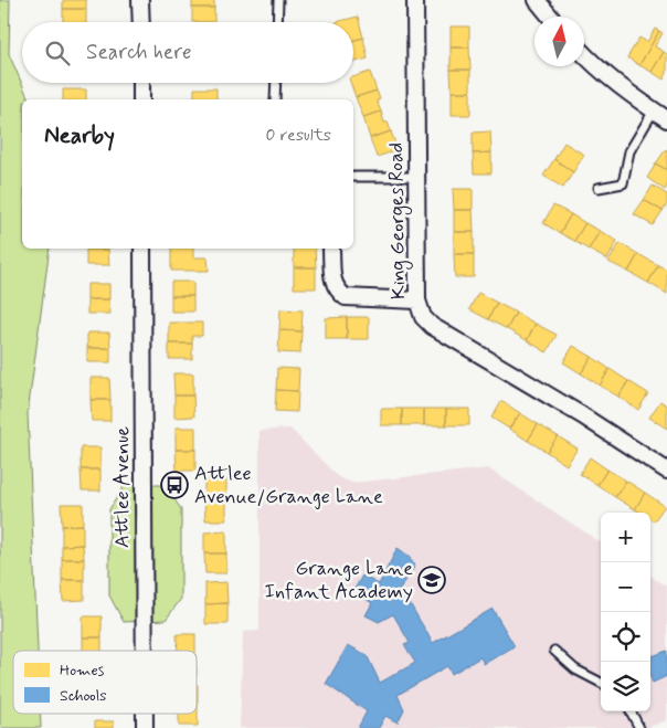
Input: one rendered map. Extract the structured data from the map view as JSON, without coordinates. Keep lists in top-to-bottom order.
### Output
{
  "streets": {
    "street": ["King Georges Road", "Attlee Avenue"]
  },
  "places": {
    "bus stop": ["Attlee Avenue/Grange Lane"],
    "school or university": ["Grange Lane Infant Academy"]
  },
  "legend": ["Homes", "Schools"],
  "north": "top",
  "page": {
    "search": "Search here",
    "heading": ["Nearby", "0 results"],
    "map_buttons": ["+", "−"]
  }
}
